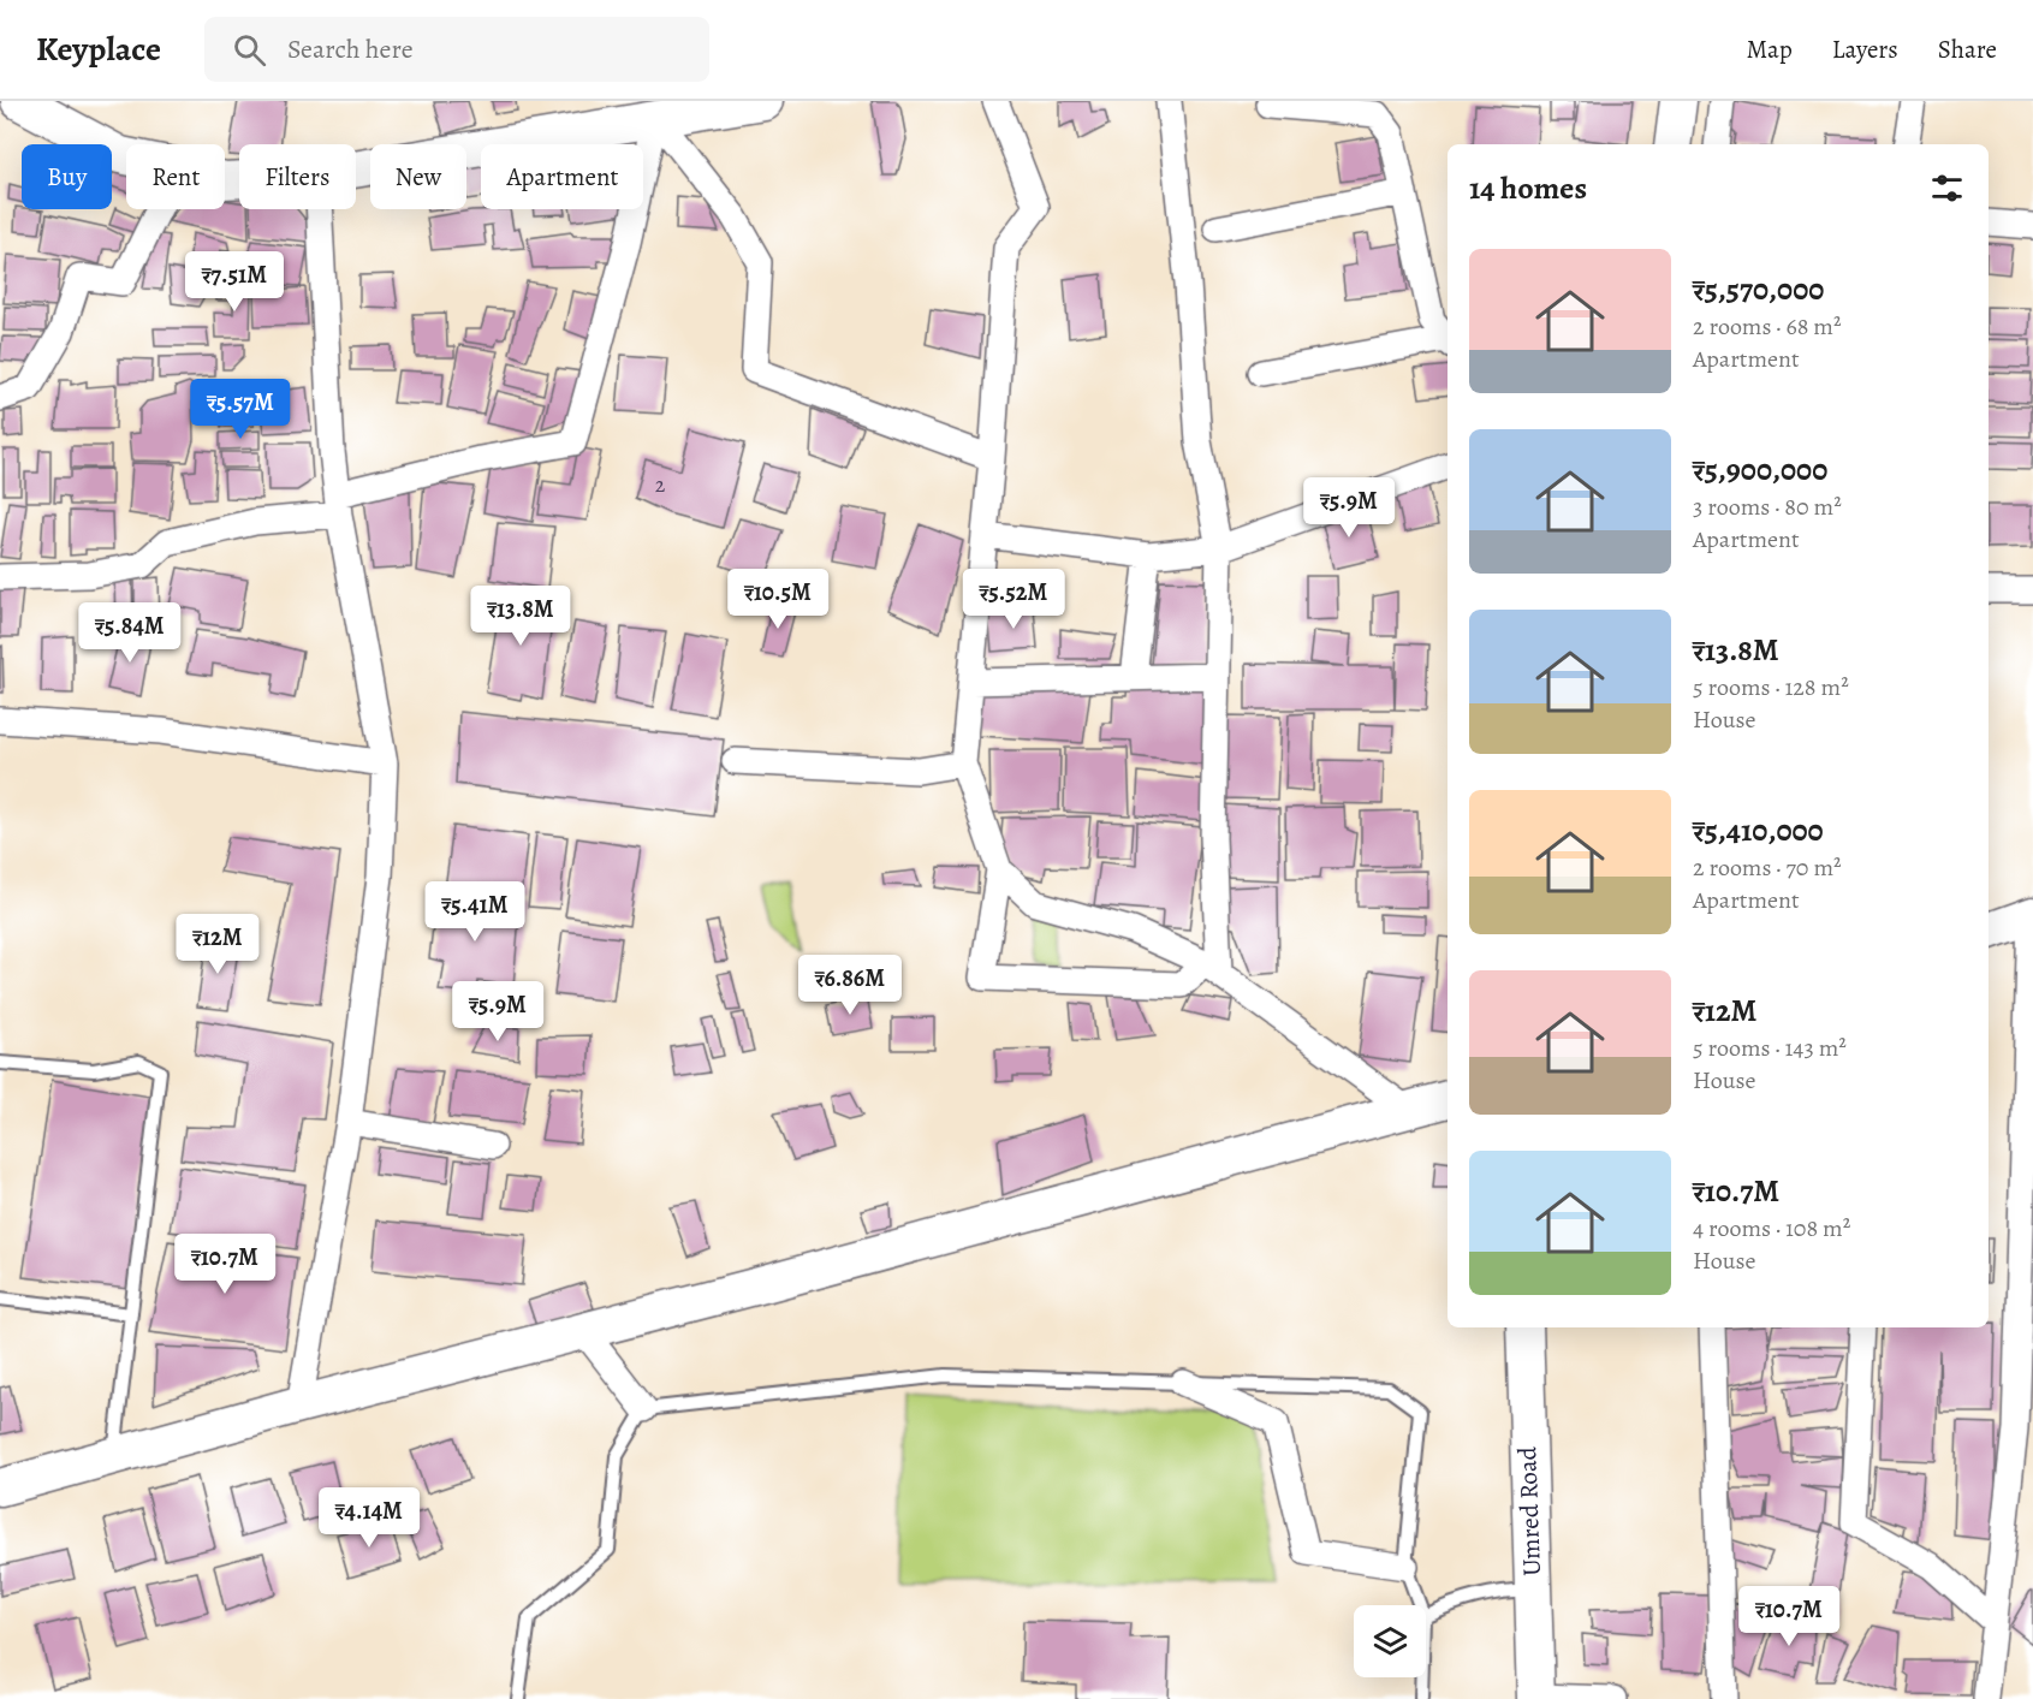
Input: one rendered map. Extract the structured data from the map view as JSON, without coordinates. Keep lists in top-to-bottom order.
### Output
{
  "streets": {
    "street": ["Umred Road"]
  },
  "house_numbers": ["2"],
  "page": {
    "header": "Keyplace",
    "search": "Search here",
    "nav": ["Map", "Layers", "Share"],
    "chip": [
      "Buy",
      "Rent",
      "Filters",
      "New",
      "Apartment"
    ],
    "heading": "14 homes",
    "list": [
      {
        "name": "₹5,570,000",
        "note": "2 rooms · 68 m² · Apartment"
      },
      {
        "name": "₹5,900,000",
        "note": "3 rooms · 80 m² · Apartment"
      },
      {
        "name": "₹13.8M",
        "note": "5 rooms · 128 m² · House"
      },
      {
        "name": "₹5,410,000",
        "note": "2 rooms · 70 m² · Apartment"
      },
      {
        "name": "₹12M",
        "note": "5 rooms · 143 m² · House"
      },
      {
        "name": "₹10.7M",
        "note": "4 rooms · 108 m² · House"
      }
    ],
    "price": [
      "₹7.51M",
      "₹5.57M",
      "₹5.9M",
      "₹10.5M",
      "₹5.52M",
      "₹13.8M",
      "₹5.84M",
      "₹5.41M",
      "₹12M",
      "₹6.86M",
      "₹5.9M",
      "₹10.7M",
      "₹4.14M",
      "₹10.7M"
    ]
  }
}
